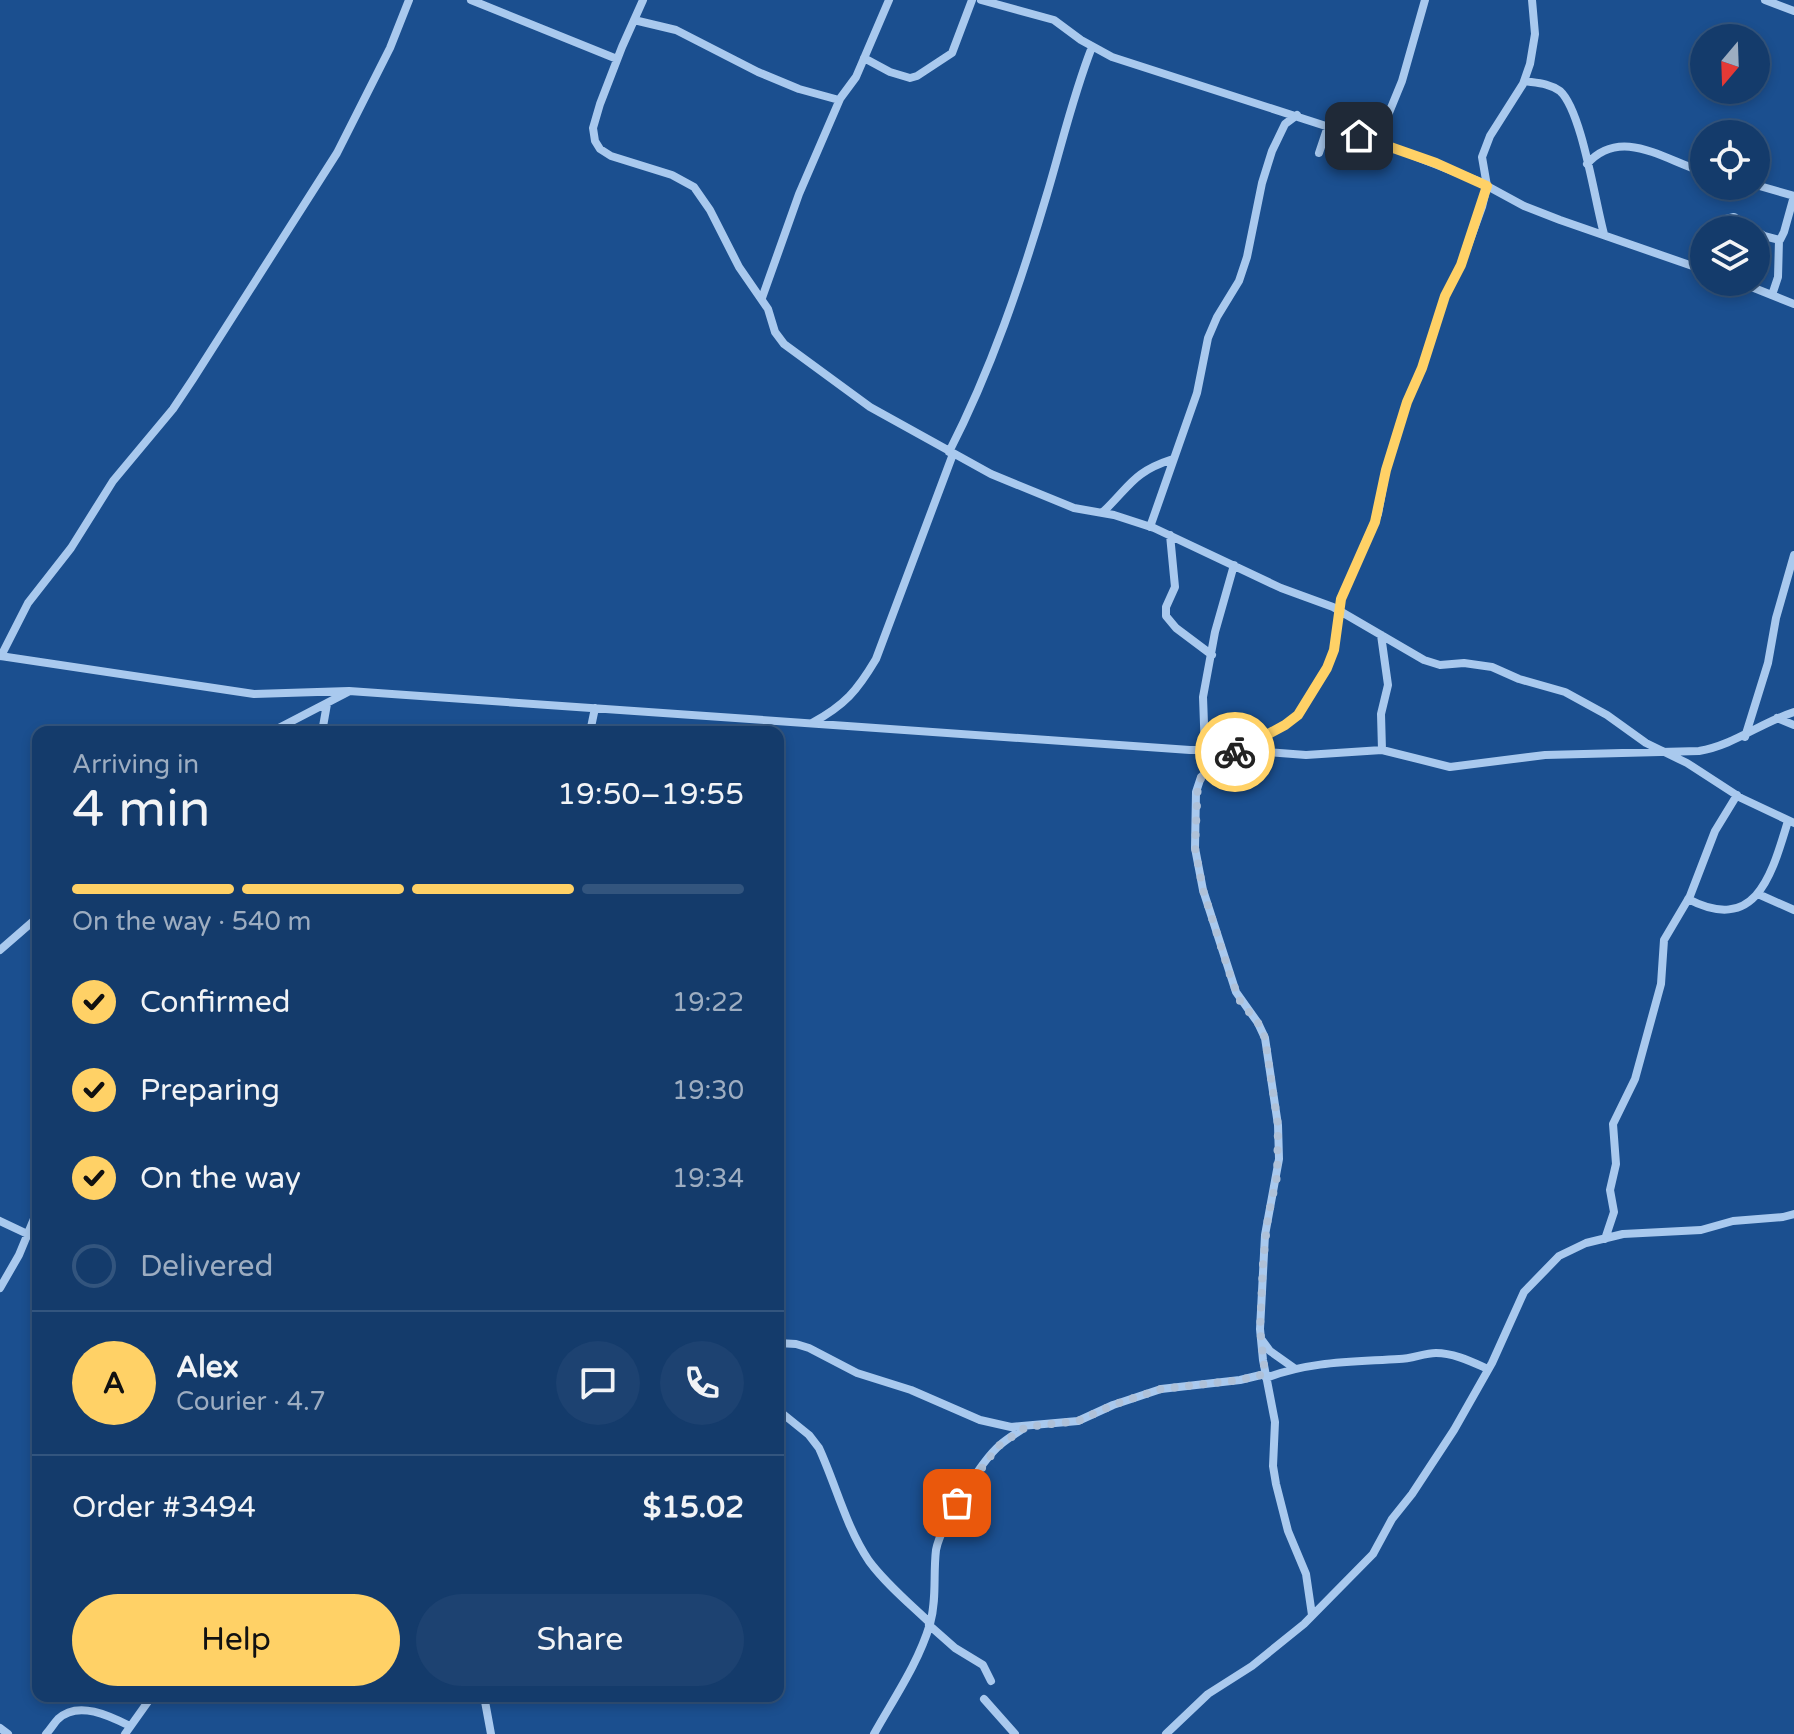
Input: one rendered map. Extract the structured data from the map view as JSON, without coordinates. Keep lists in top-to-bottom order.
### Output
{
  "north": "bottom",
  "page": {
    "heading": ["4 min", "Arriving in", "19:50–19:55"],
    "panel": [
      "Alex",
      "Courier · 4.7",
      "Order #3494",
      "$15.02"
    ],
    "bar": "On the way · 540 m",
    "list": [
      ["Confirmed", "19:22"],
      ["Preparing", "19:30"],
      ["On the way", "19:34"],
      "Delivered"
    ],
    "round": "A",
    "buttons": ["Help", "Share"]
  }
}
